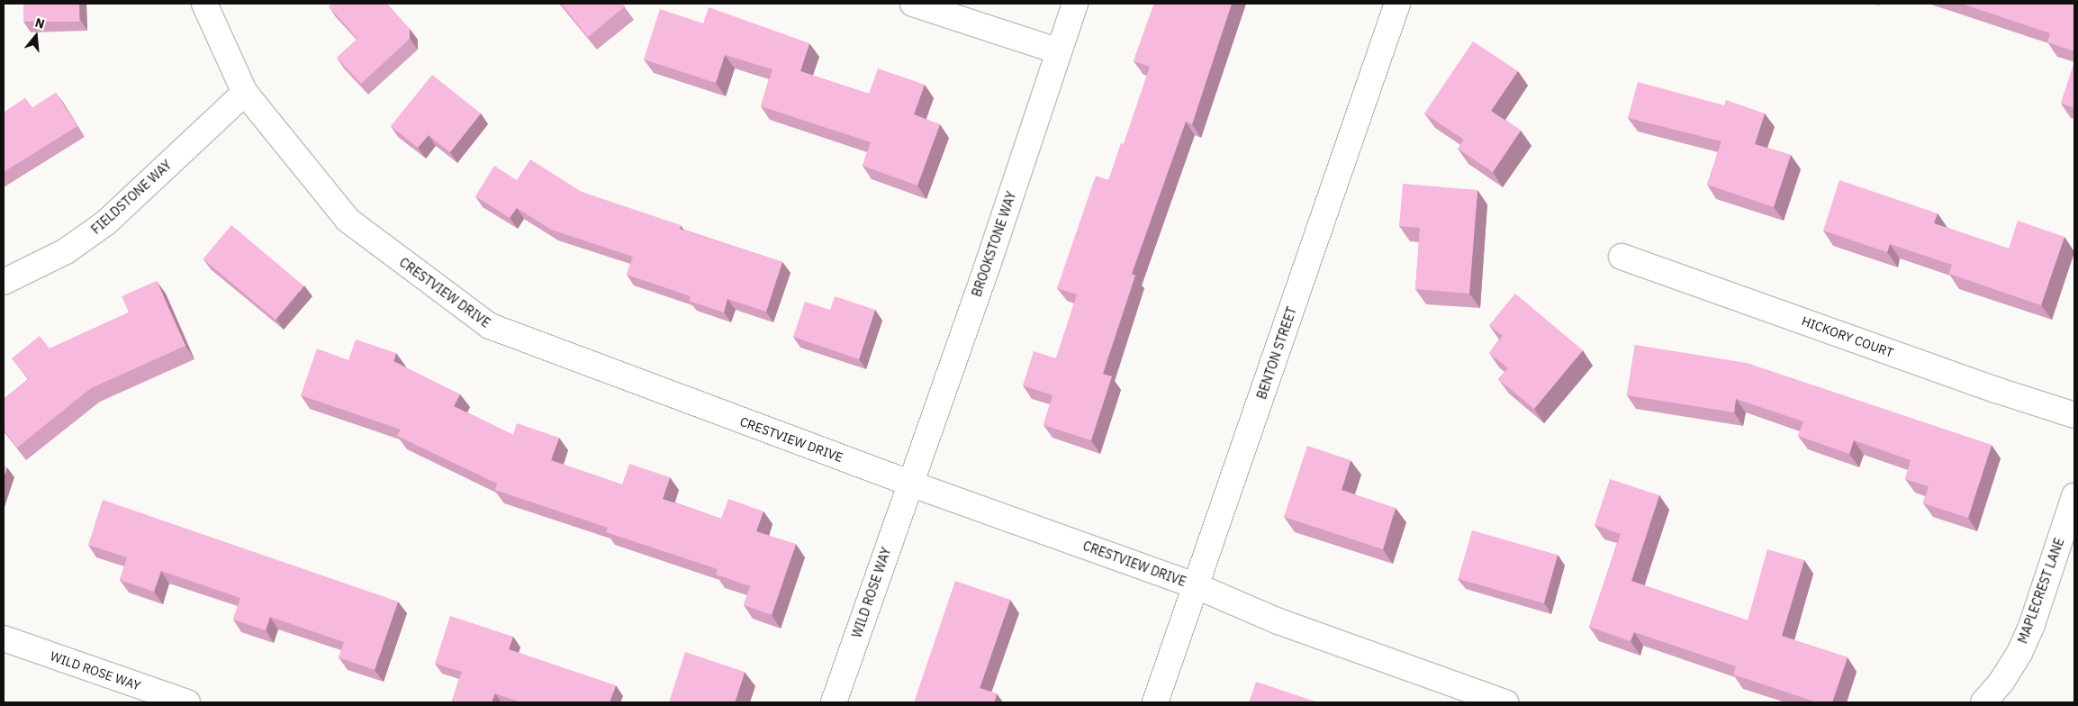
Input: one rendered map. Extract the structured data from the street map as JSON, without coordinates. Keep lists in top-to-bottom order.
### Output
{
  "streets": {
    "street": [
      "FIELDSTONE WAY",
      "BROOKSTONE WAY",
      "CRESTVIEW DRIVE",
      "HICKORY COURT",
      "BENTON STREET",
      "MAPLECREST LANE",
      "WILD ROSE WAY"
    ]
  },
  "crossings": [
    ["FIELDSTONE WAY", "CRESTVIEW DRIVE"],
    ["BROOKSTONE WAY", "CRESTVIEW DRIVE"],
    ["BROOKSTONE WAY", "WILD ROSE WAY"],
    ["CRESTVIEW DRIVE", "BENTON STREET"],
    ["CRESTVIEW DRIVE", "WILD ROSE WAY"]
  ],
  "north": "top"
}
